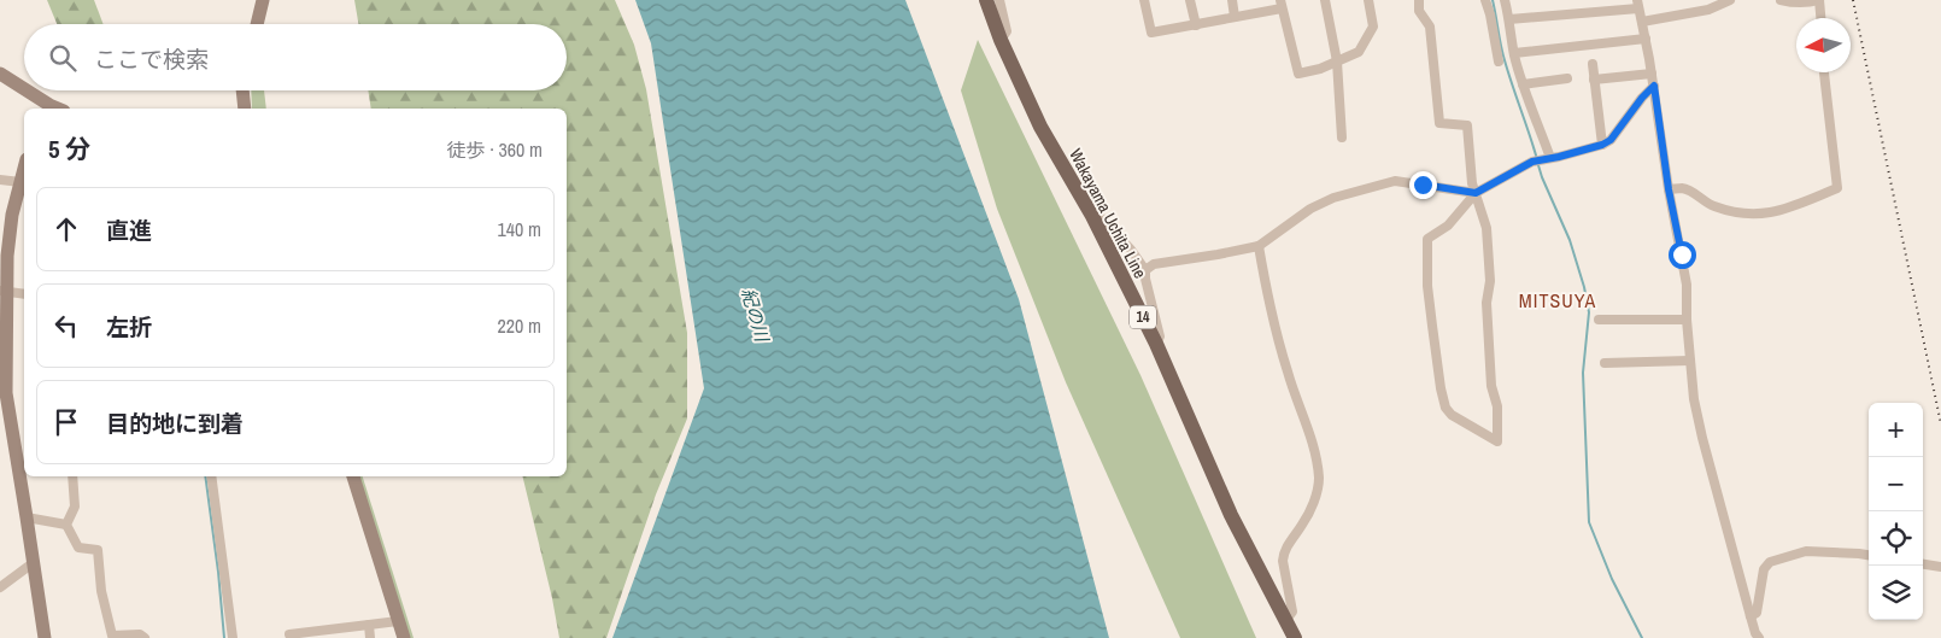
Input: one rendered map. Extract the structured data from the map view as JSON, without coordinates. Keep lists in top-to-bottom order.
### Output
{
  "streets": {
    "main road": ["Wakayama Uchita Line", "14"]
  },
  "districts": ["MITSUYA"],
  "water": ["紀の川"],
  "north": "left",
  "page": {
    "search": "ここで検索",
    "heading": ["5 分", "徒歩 · 360 m"],
    "list": [
      ["直進", "140 m"],
      ["左折", "220 m"],
      "目的地に到着"
    ],
    "map_buttons": ["+", "−"]
  }
}
